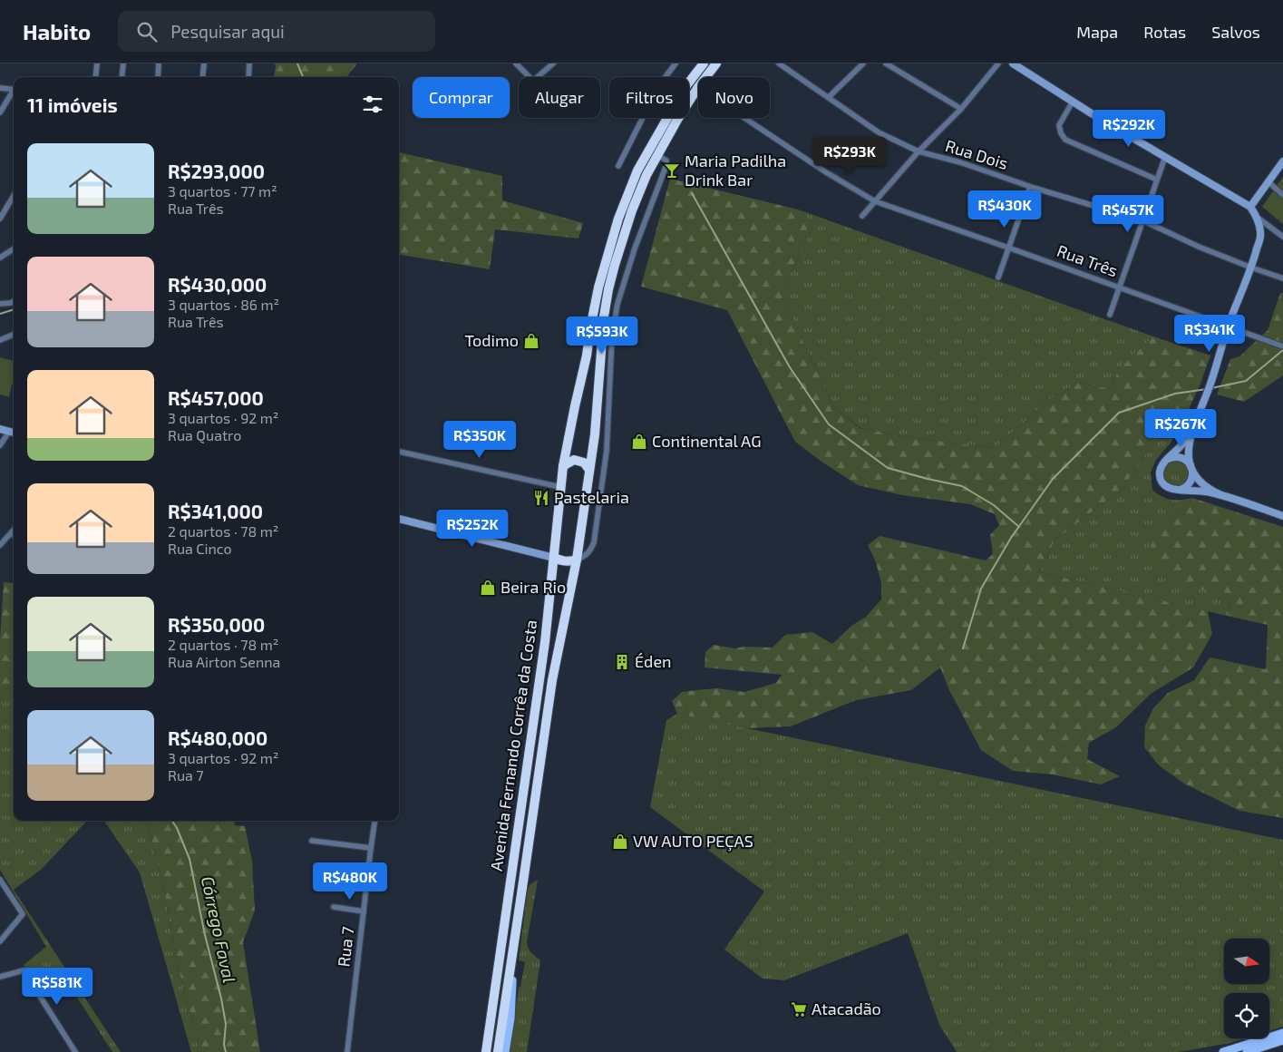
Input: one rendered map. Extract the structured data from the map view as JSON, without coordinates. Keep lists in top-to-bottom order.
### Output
{
  "streets": {
    "highway": ["Avenida Fernando Corrêa da Costa"],
    "street": ["Rua Dois", "Rua Três", "Rua 7"]
  },
  "water": ["Córrego Faval"],
  "places": {
    "bar": ["Maria Padilha Drink Bar"],
    "shop": [
      "Todimo",
      "Continental AG",
      "Beira Rio",
      "VW AUTO PEÇAS"
    ],
    "restaurant": ["Pastelaria"],
    "building": ["Éden"],
    "supermarket": ["Atacadão"]
  },
  "north": "right",
  "page": {
    "header": "Habito",
    "search": "Pesquisar aqui",
    "nav": ["Mapa", "Rotas", "Salvos"],
    "chip": [
      "Comprar",
      "Alugar",
      "Filtros",
      "Novo"
    ],
    "heading": "11 imóveis",
    "price": [
      "R$292K",
      "R$293K",
      "R$430K",
      "R$457K",
      "R$341K",
      "R$593K",
      "R$267K",
      "R$350K",
      "R$252K",
      "R$480K",
      "R$581K"
    ],
    "list": [
      {
        "name": "R$293,000",
        "note": "3 quartos · 77 m² · Rua Três"
      },
      {
        "name": "R$430,000",
        "note": "3 quartos · 86 m² · Rua Três"
      },
      {
        "name": "R$457,000",
        "note": "3 quartos · 92 m² · Rua Quatro"
      },
      {
        "name": "R$341,000",
        "note": "2 quartos · 78 m² · Rua Cinco"
      },
      {
        "name": "R$350,000",
        "note": "2 quartos · 78 m² · Rua Airton Senna"
      },
      {
        "name": "R$480,000",
        "note": "3 quartos · 92 m² · Rua 7"
      }
    ]
  }
}
